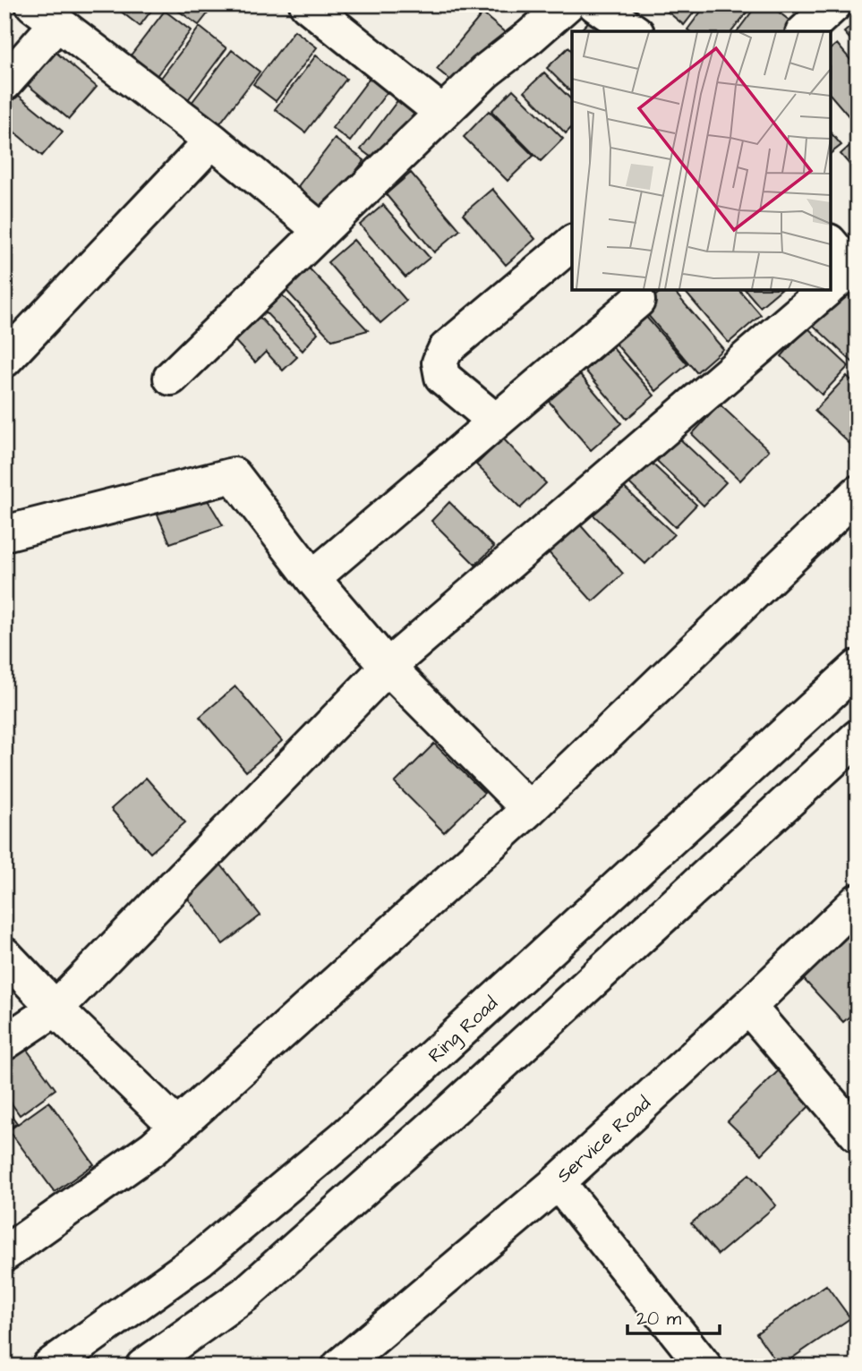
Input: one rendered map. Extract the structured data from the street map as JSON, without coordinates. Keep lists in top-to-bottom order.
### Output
{
  "streets": {
    "street": ["Ring Road", "Service Road"]
  },
  "scale_bar": "20 m"
}
